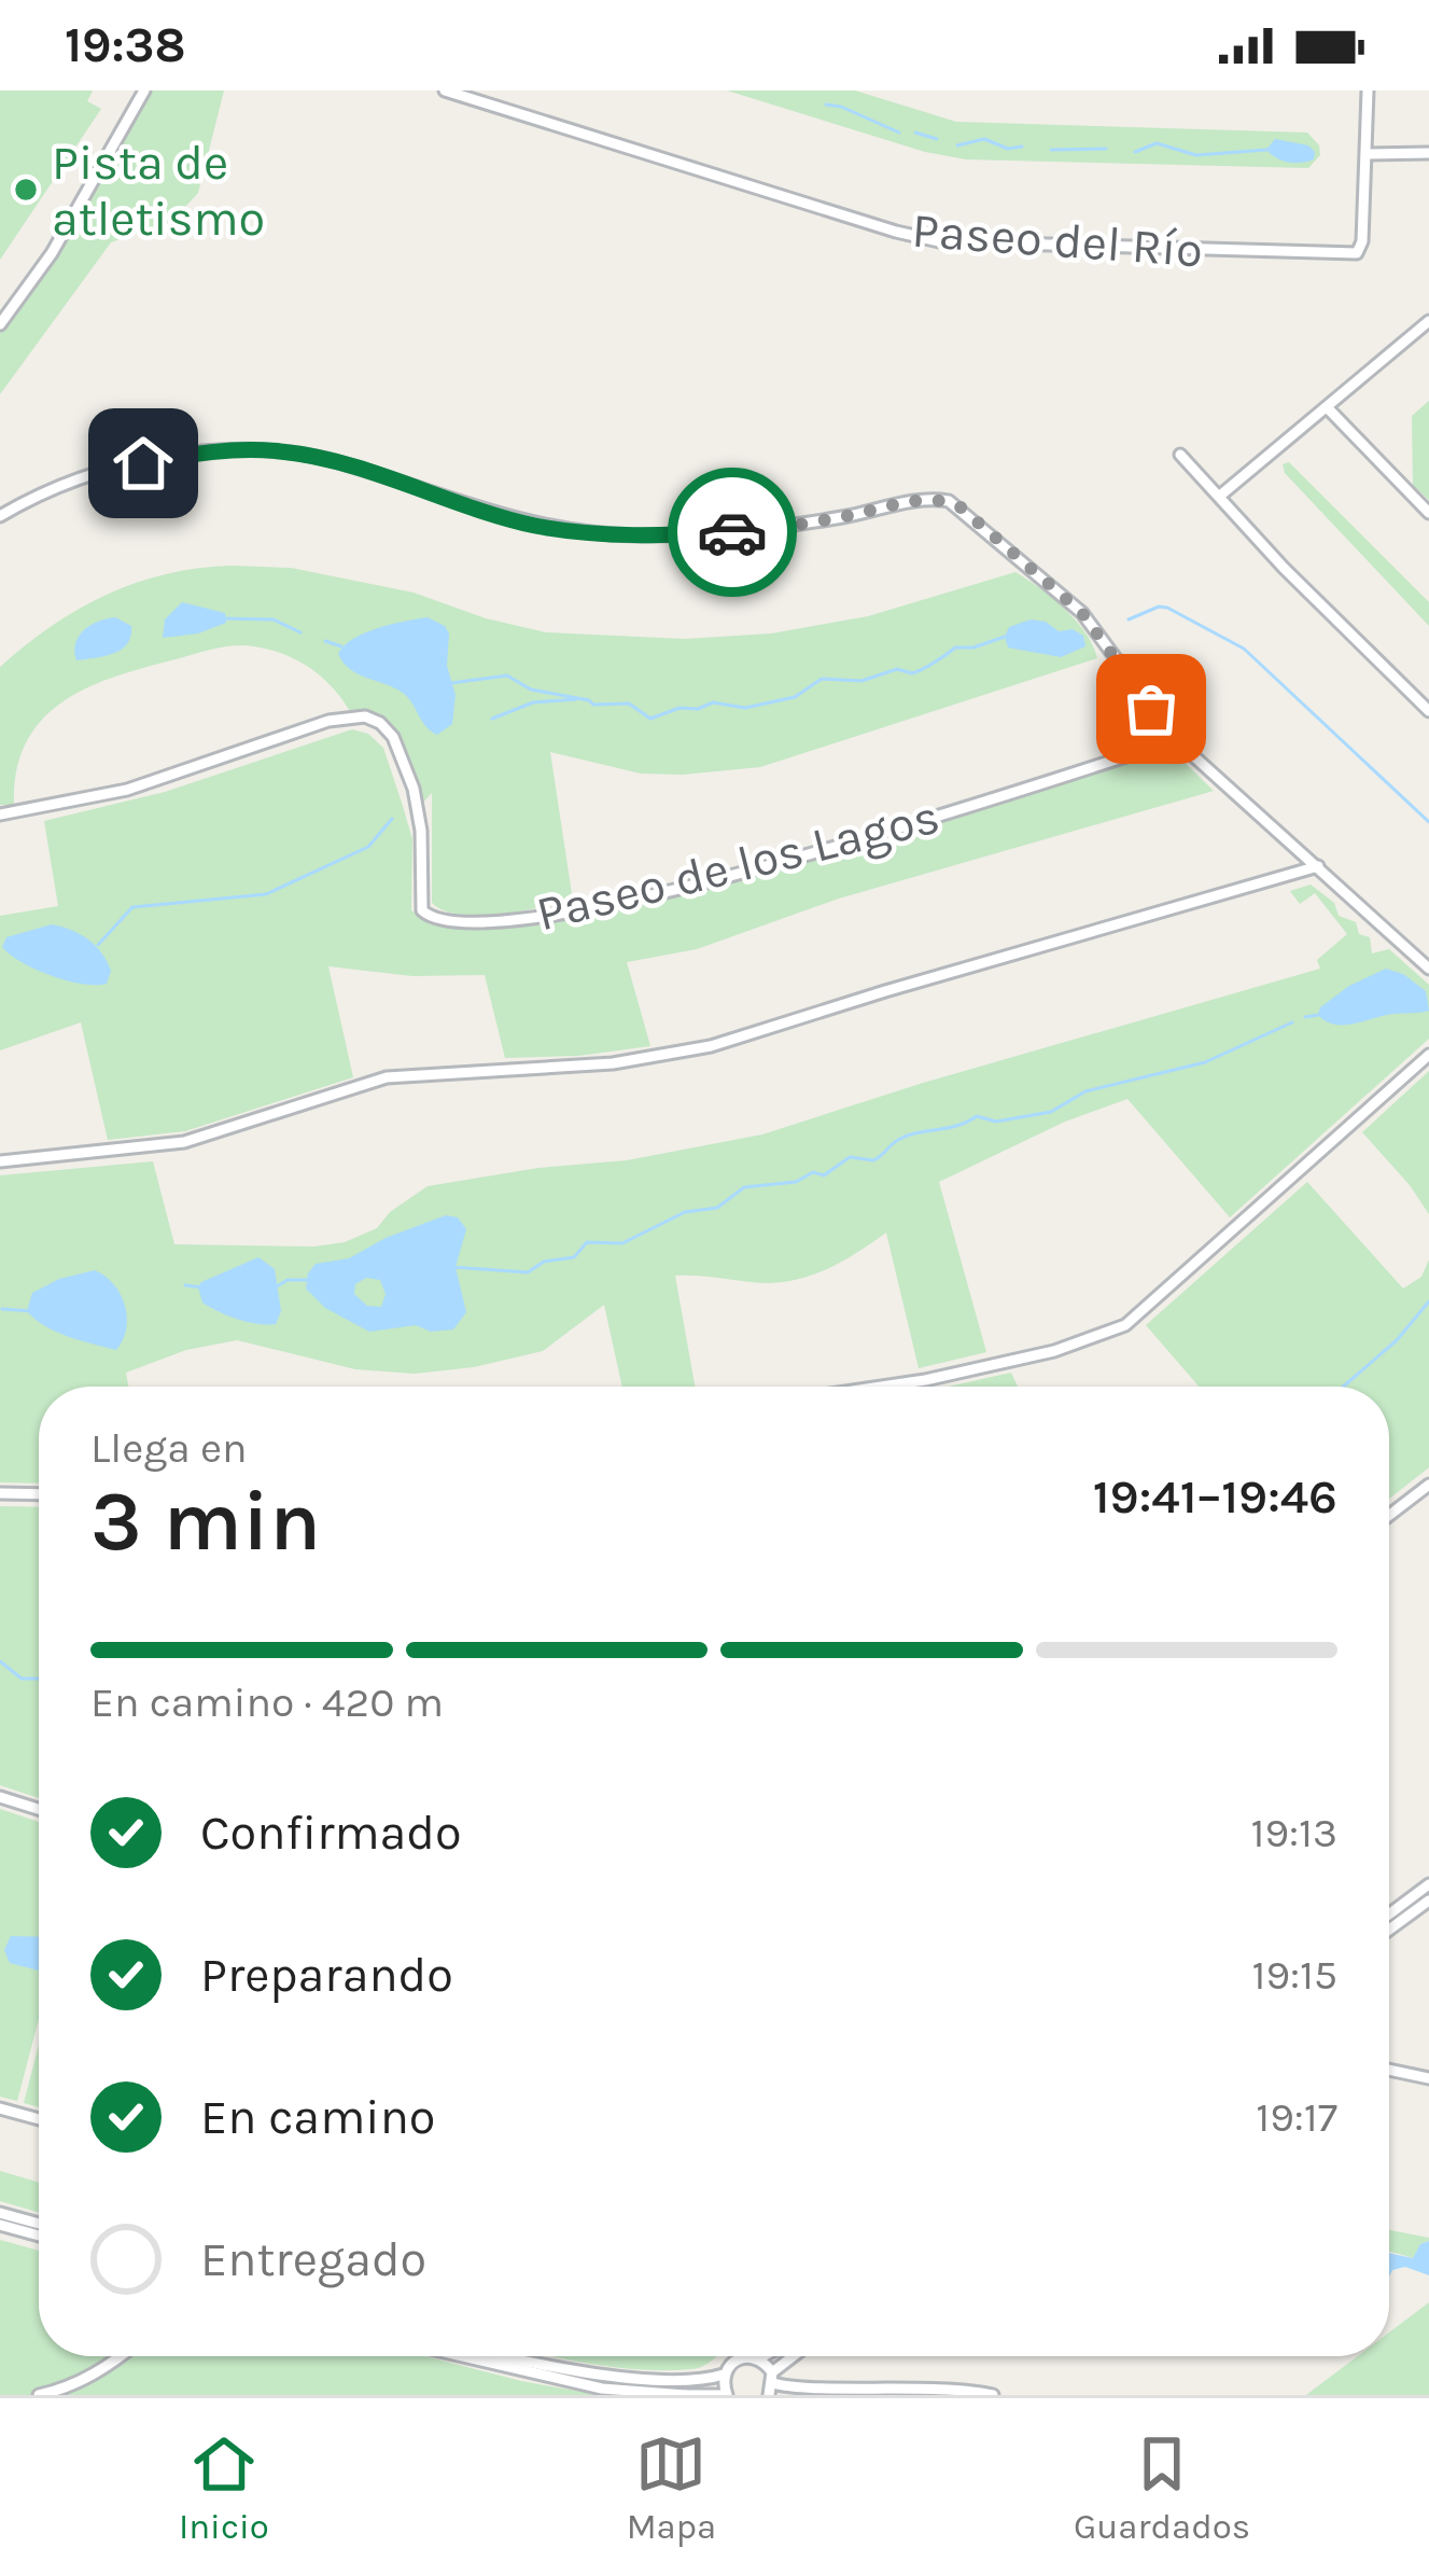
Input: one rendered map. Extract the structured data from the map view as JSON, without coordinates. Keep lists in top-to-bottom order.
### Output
{
  "streets": {
    "street": ["Paseo del Río", "Paseo de los Lagos"]
  },
  "places": ["Pista de atletismo"],
  "page": {
    "status": "19:38",
    "heading": ["3 min", "Llega en", "19:41–19:46"],
    "bar": "En camino · 420 m",
    "list": [
      ["Confirmado", "19:13"],
      ["Preparando", "19:15"],
      ["En camino", "19:17"],
      "Entregado"
    ],
    "tabs": ["Inicio", "Mapa", "Guardados"]
  }
}
